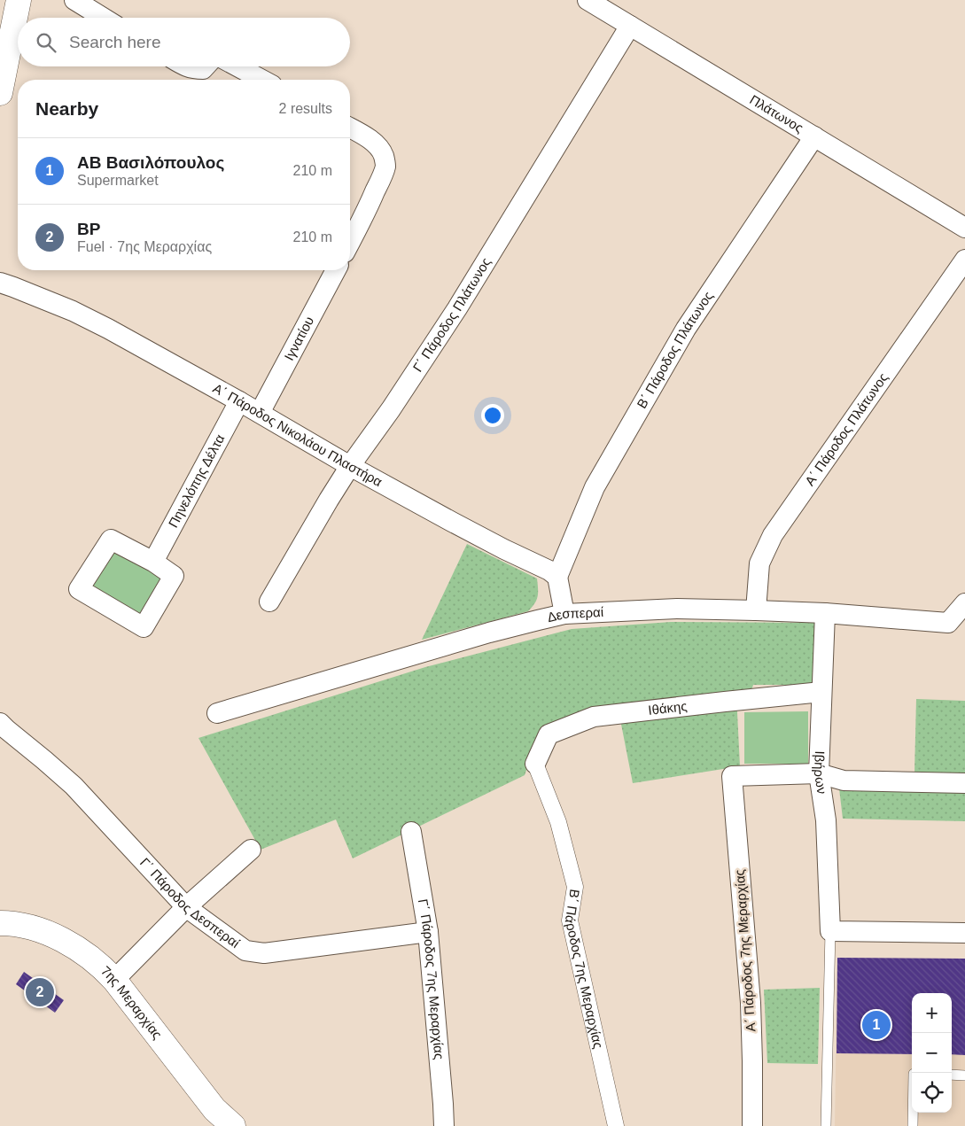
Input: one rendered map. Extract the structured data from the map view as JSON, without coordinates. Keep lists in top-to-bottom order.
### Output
{
  "streets": {
    "main road": ["7ης Μεραρχίας"],
    "street": [
      "Πλάτωνος",
      "Γ΄ Πάροδος Πλάτωνος",
      "Ιγνατίου",
      "Β΄ Πάροδος Πλάτωνος",
      "Α΄ Πάροδος Πλάτωνος",
      "Α΄ Πάροδος Νικολάου Πλαστήρα",
      "Πηνελόπης Δέλτα",
      "Δεσπεραί",
      "Ιθάκης",
      "Ιβήρων",
      "Γ΄ Πάροδος Δεσπεραί",
      "Α΄ Πάροδος 7ης Μεραρχίας",
      "Β΄ Πάροδος 7ης Μεραρχίας",
      "Γ΄ Πάροδος 7ης Μεραρχίας"
    ]
  },
  "crossings": [
    ["Πλάτωνος", "Γ΄ Πάροδος Πλάτωνος"],
    ["Πλάτωνος", "Β΄ Πάροδος Πλάτωνος"],
    ["Γ΄ Πάροδος Πλάτωνος", "Α΄ Πάροδος Νικολάου Πλαστήρα"],
    ["Ιγνατίου", "Α΄ Πάροδος Νικολάου Πλαστήρα"],
    ["Β΄ Πάροδος Πλάτωνος", "Α΄ Πάροδος Νικολάου Πλαστήρα"],
    ["Α΄ Πάροδος Πλάτωνος", "Δεσπεραί"],
    ["Α΄ Πάροδος Νικολάου Πλαστήρα", "Πηνελόπης Δέλτα"],
    ["Δεσπεραί", "Ιβήρων"],
    ["Ιθάκης", "Ιβήρων"],
    ["Ιθάκης", "Β΄ Πάροδος 7ης Μεραρχίας"],
    ["Ιβήρων", "Α΄ Πάροδος 7ης Μεραρχίας"],
    ["Γ΄ Πάροδος Δεσπεραί", "Γ΄ Πάροδος 7ης Μεραρχίας"]
  ],
  "page": {
    "search": "Search here",
    "heading": ["Nearby", "2 results"],
    "list": [
      {
        "mark": "1",
        "name": "ΑΒ Βασιλόπουλος",
        "note": "Supermarket",
        "value": "210 m"
      },
      {
        "mark": "2",
        "name": "BP",
        "note": "Fuel · 7ης Μεραρχίας",
        "value": "210 m"
      }
    ],
    "pins": ["2", "1"],
    "map_buttons": ["+", "−"]
  }
}
